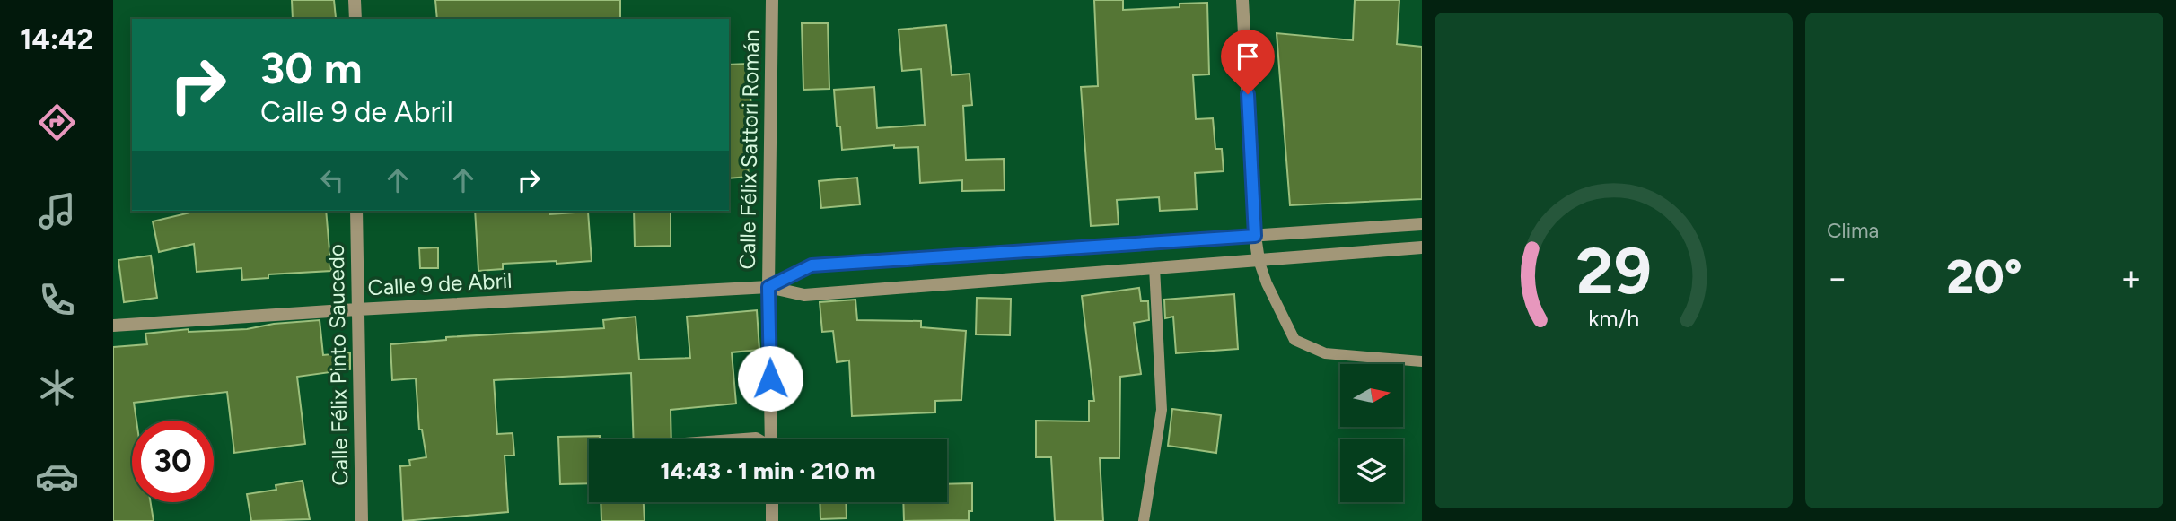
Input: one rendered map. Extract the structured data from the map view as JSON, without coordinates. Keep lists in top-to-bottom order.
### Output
{
  "streets": {
    "street": ["Calle Félix Sattori Román", "Calle 9 de Abril", "Calle Félix Pinto Saucedo"]
  },
  "crossings": [
    ["Calle Félix Sattori Román", "Calle 9 de Abril"],
    ["Calle 9 de Abril", "Calle Félix Pinto Saucedo"]
  ],
  "north": "right",
  "page": {
    "tabs": "14:42",
    "tile": "Clima",
    "turn": ["30 m", "Calle 9 de Abril"],
    "heat": ["−", "20°", "+"],
    "limit": "30",
    "trip": "14:43 · 1 min · 210 m",
    "gauge": ["29", "km/h"]
  }
}
